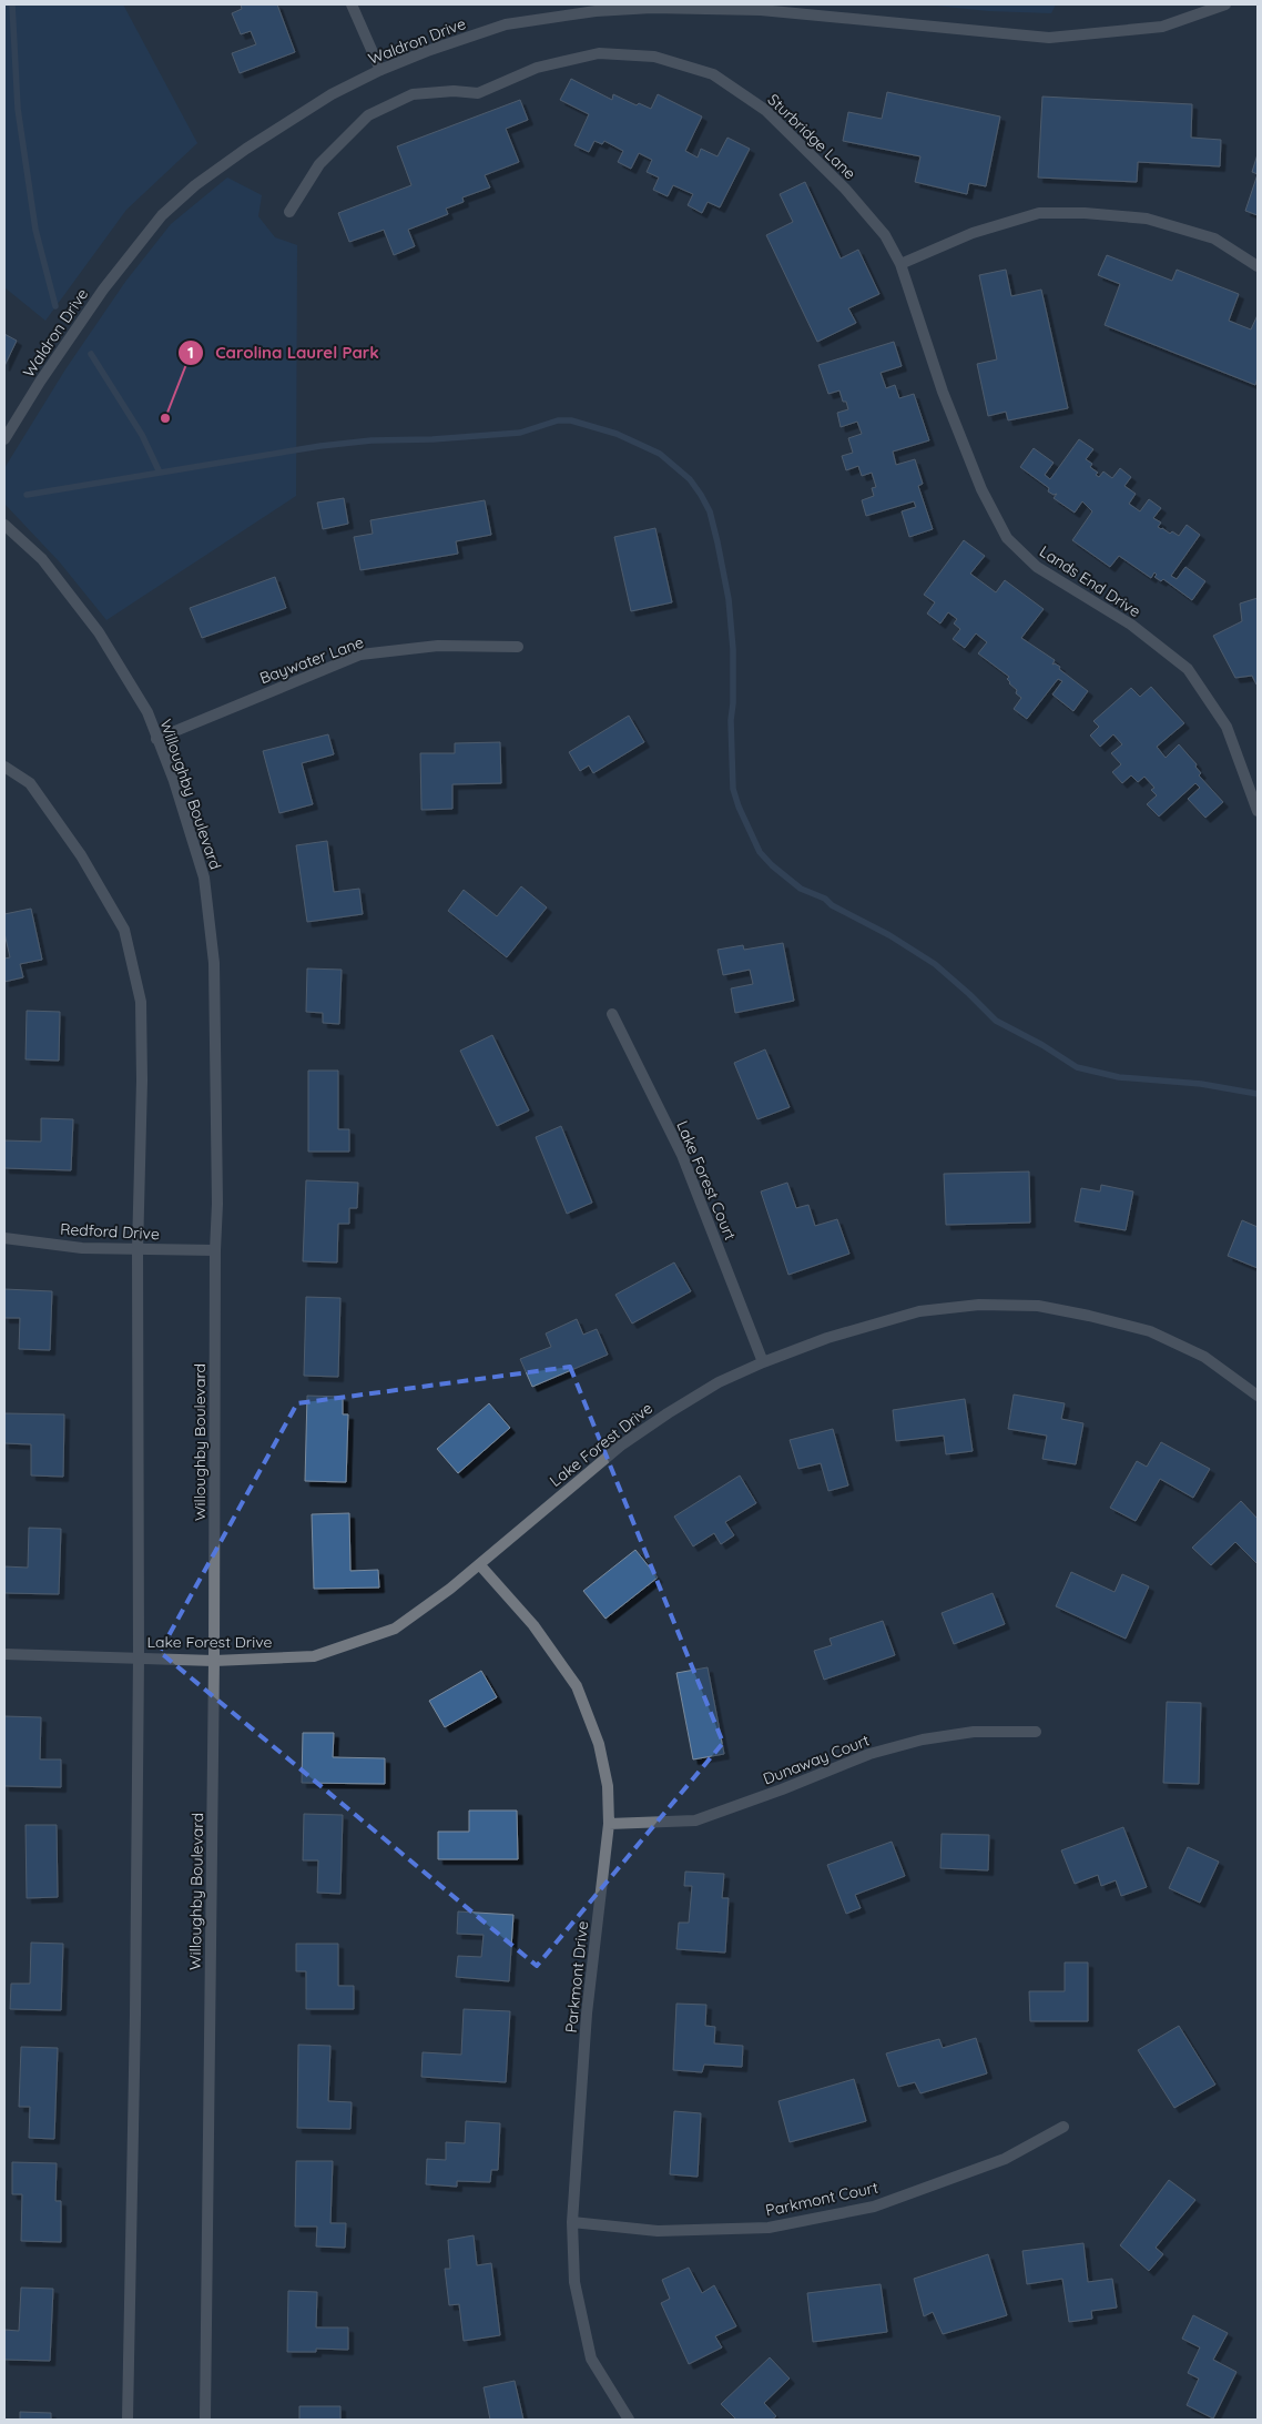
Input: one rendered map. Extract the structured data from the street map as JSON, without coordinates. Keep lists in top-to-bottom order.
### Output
{
  "streets": {
    "street": [
      "Waldron Drive",
      "Sturbridge Lane",
      "Lands End Drive",
      "Baywater Lane",
      "Willoughby Boulevard",
      "Lake Forest Court",
      "Redford Drive",
      "Lake Forest Drive",
      "Dunaway Court",
      "Parkmont Drive",
      "Parkmont Court"
    ]
  },
  "crossings": [
    ["Sturbridge Lane", "Lands End Drive"],
    ["Baywater Lane", "Willoughby Boulevard"],
    ["Willoughby Boulevard", "Redford Drive"],
    ["Willoughby Boulevard", "Lake Forest Drive"],
    ["Lake Forest Court", "Lake Forest Drive"],
    ["Lake Forest Drive", "Parkmont Drive"],
    ["Dunaway Court", "Parkmont Drive"],
    ["Parkmont Drive", "Parkmont Court"]
  ],
  "places": ["Carolina Laurel Park"]
}
